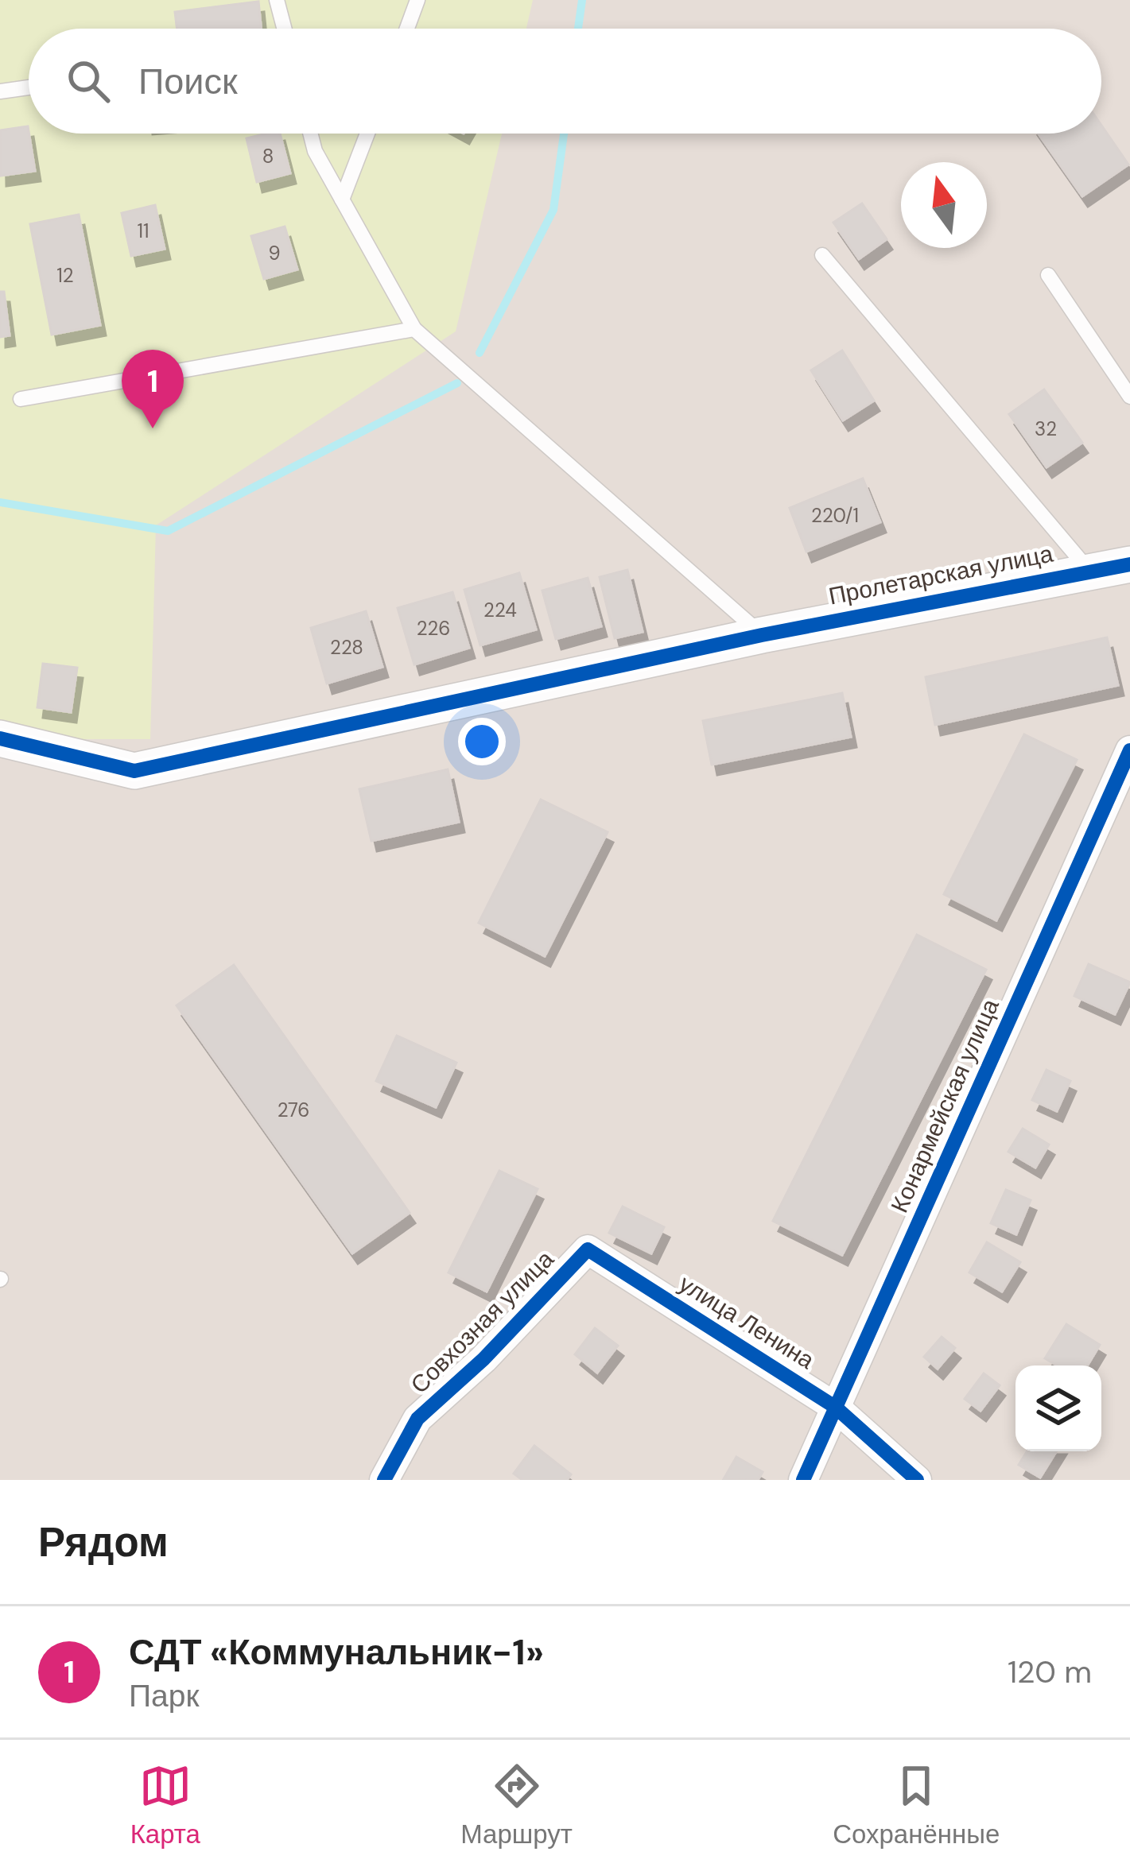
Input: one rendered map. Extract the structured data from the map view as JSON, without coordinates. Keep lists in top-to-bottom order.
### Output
{
  "streets": {
    "street": [
      "Пролетарская улица",
      "Конармейская улица",
      "Совхозная улица",
      "улица Ленина"
    ]
  },
  "crossings": [
    ["Конармейская улица", "улица Ленина"],
    ["Совхозная улица", "улица Ленина"]
  ],
  "house_numbers": [
    "8",
    "11",
    "9",
    "12",
    "32",
    "220/1",
    "224",
    "226",
    "228",
    "276"
  ],
  "north": "top",
  "page": {
    "search": "Поиск",
    "pins": "1",
    "heading": "Рядом",
    "list": [
      {
        "mark": "1",
        "name": "СДТ «Коммунальник-1»",
        "note": "Парк",
        "value": "120 m"
      }
    ],
    "nav": ["Карта", "Маршрут", "Сохранённые"]
  }
}
